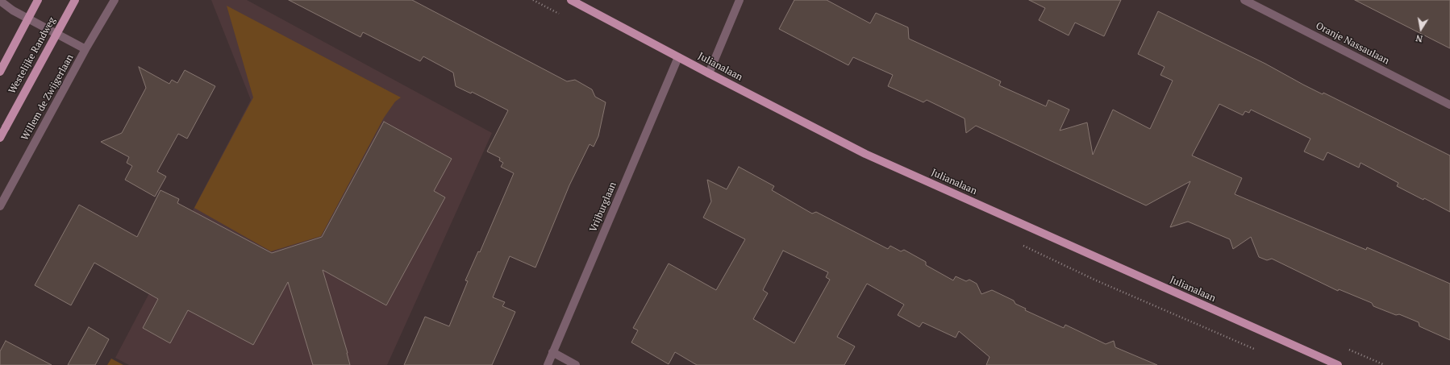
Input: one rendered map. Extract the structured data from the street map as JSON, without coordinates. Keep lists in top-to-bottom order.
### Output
{
  "streets": {
    "main road": ["Westelijke Randweg", "Julianalaan"],
    "street": ["Oranje Nassaulaan", "Willem de Zwijgerlaan", "Vrijburglaan"]
  },
  "crossings": [
    ["Julianalaan", "Vrijburglaan"]
  ],
  "north": "bottom"
}
